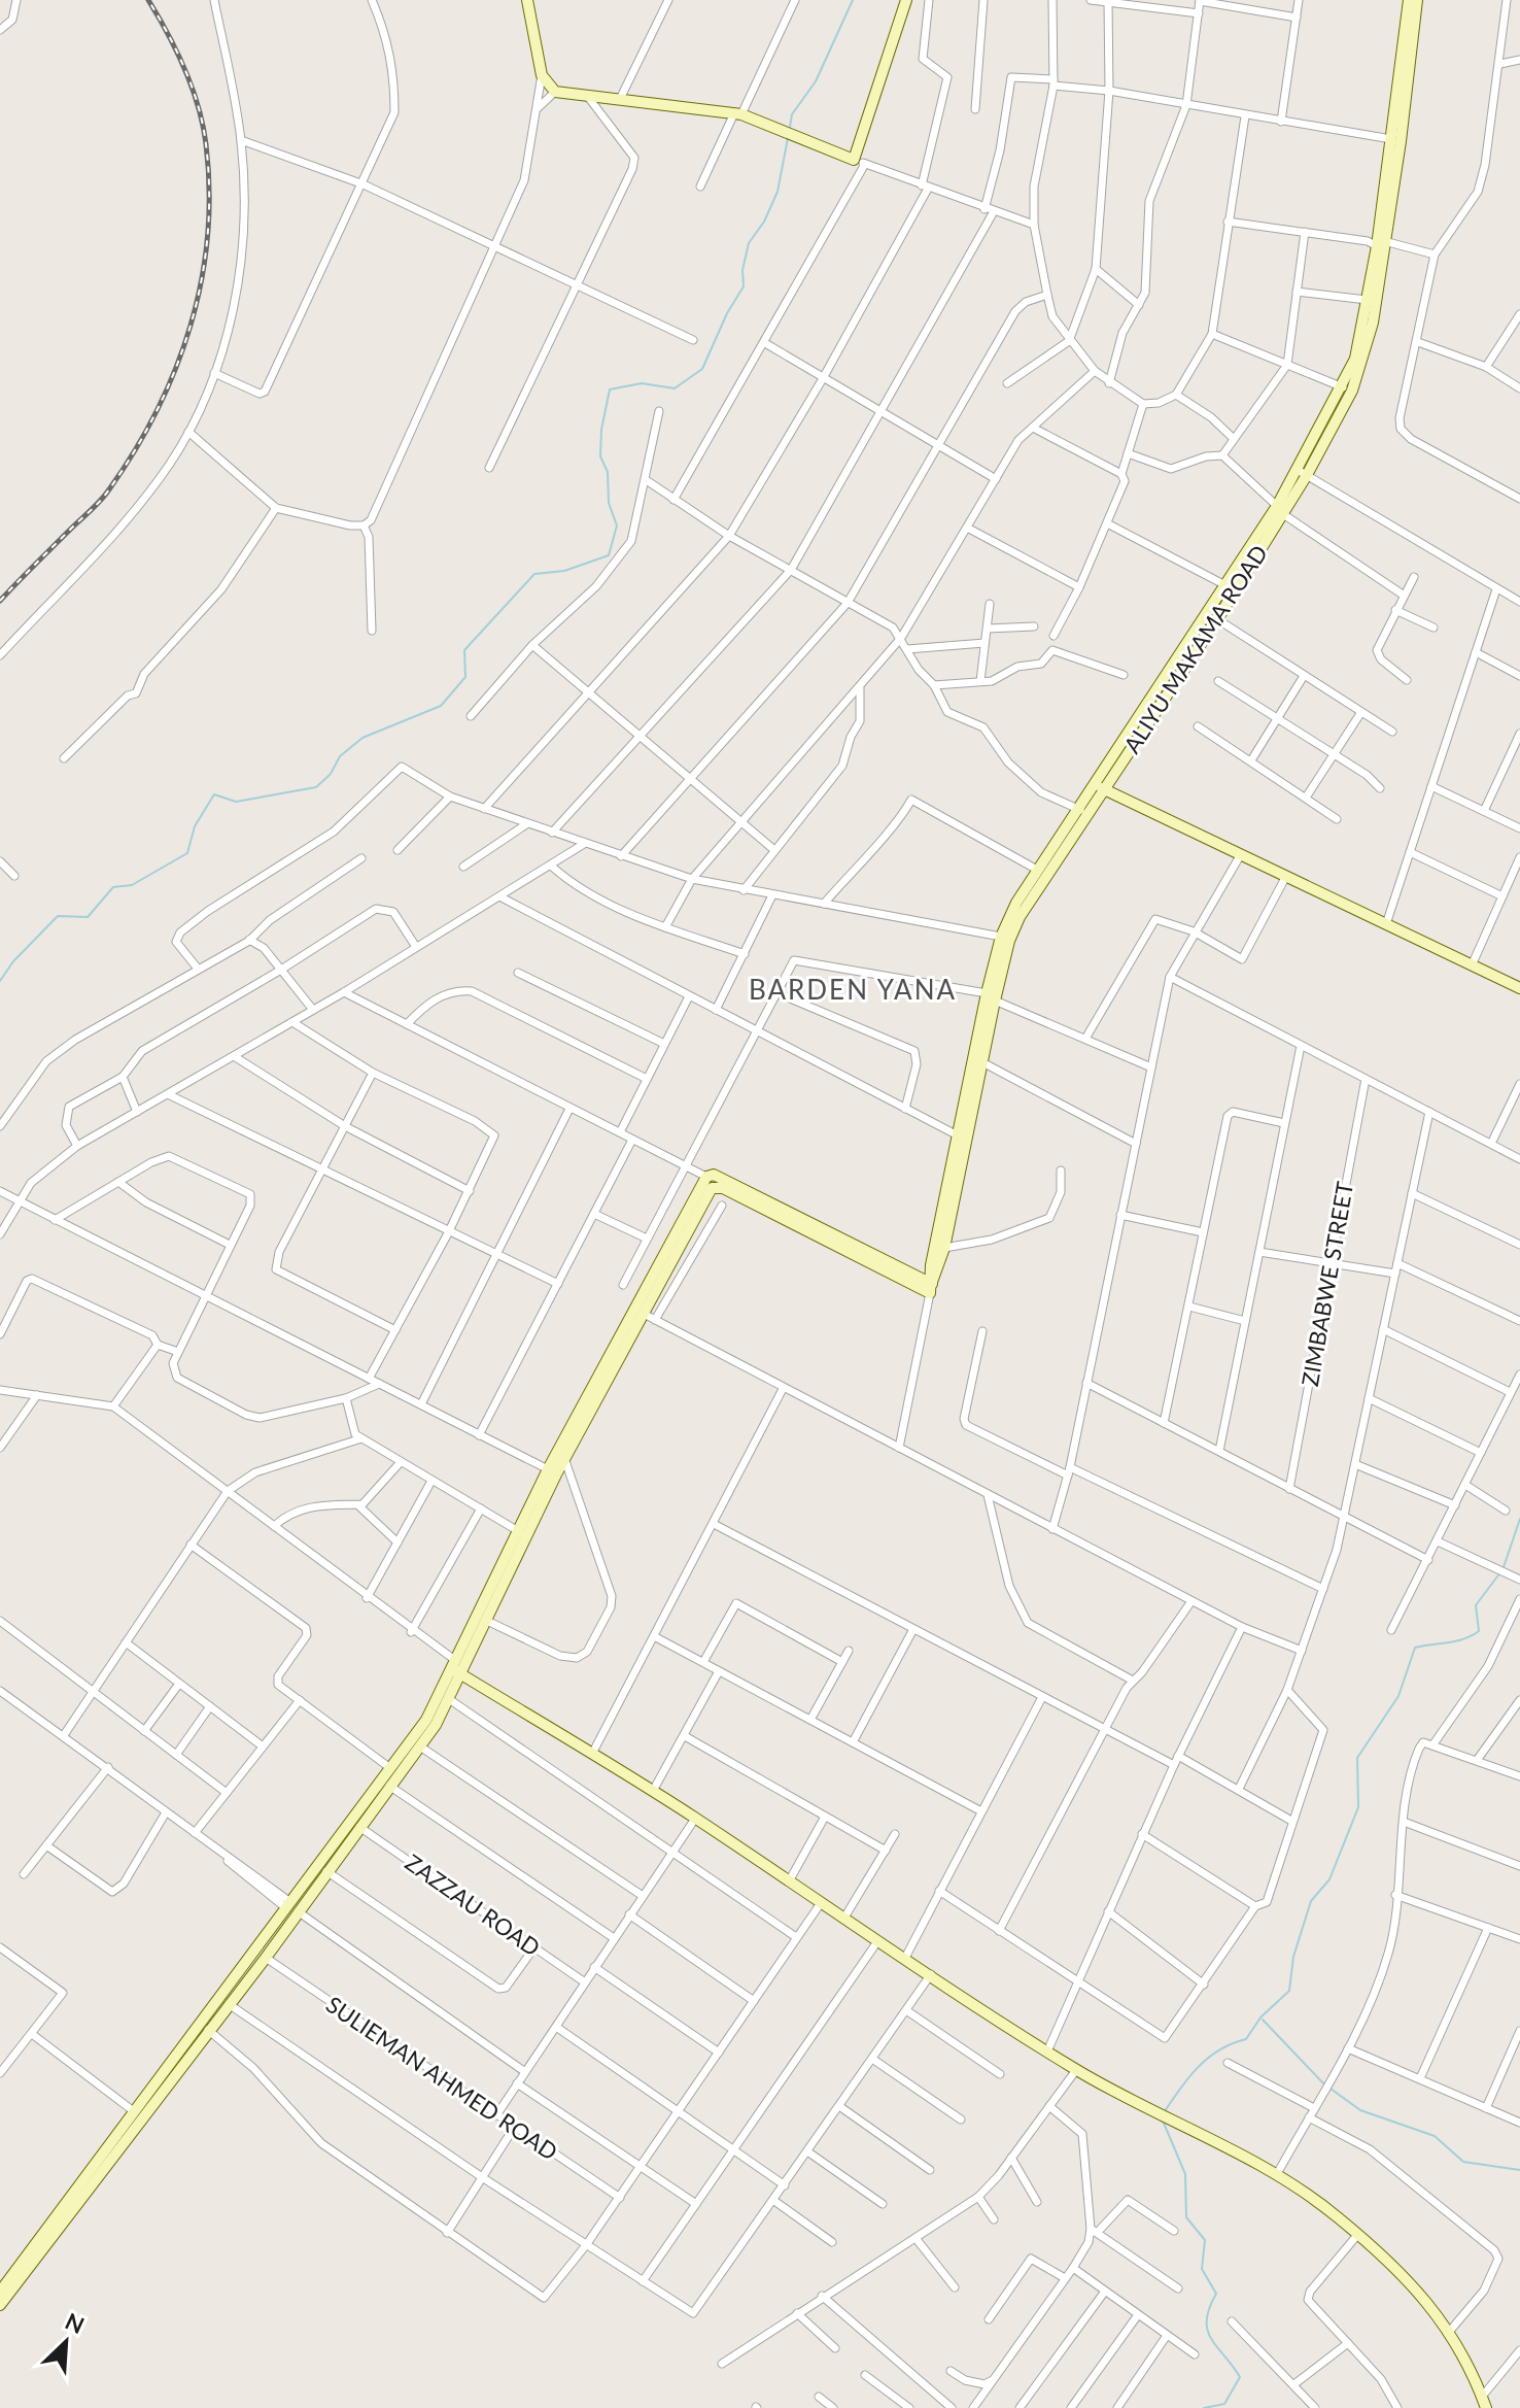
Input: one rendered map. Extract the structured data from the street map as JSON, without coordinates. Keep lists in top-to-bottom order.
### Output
{
  "streets": {
    "street": [
      "ALIYU MAKAMA ROAD",
      "ZIMBABWE STREET",
      "ZAZZAU ROAD",
      "SULIEMAN AHMED ROAD"
    ]
  },
  "districts": ["BARDEN YANA"],
  "north": "top right"
}
